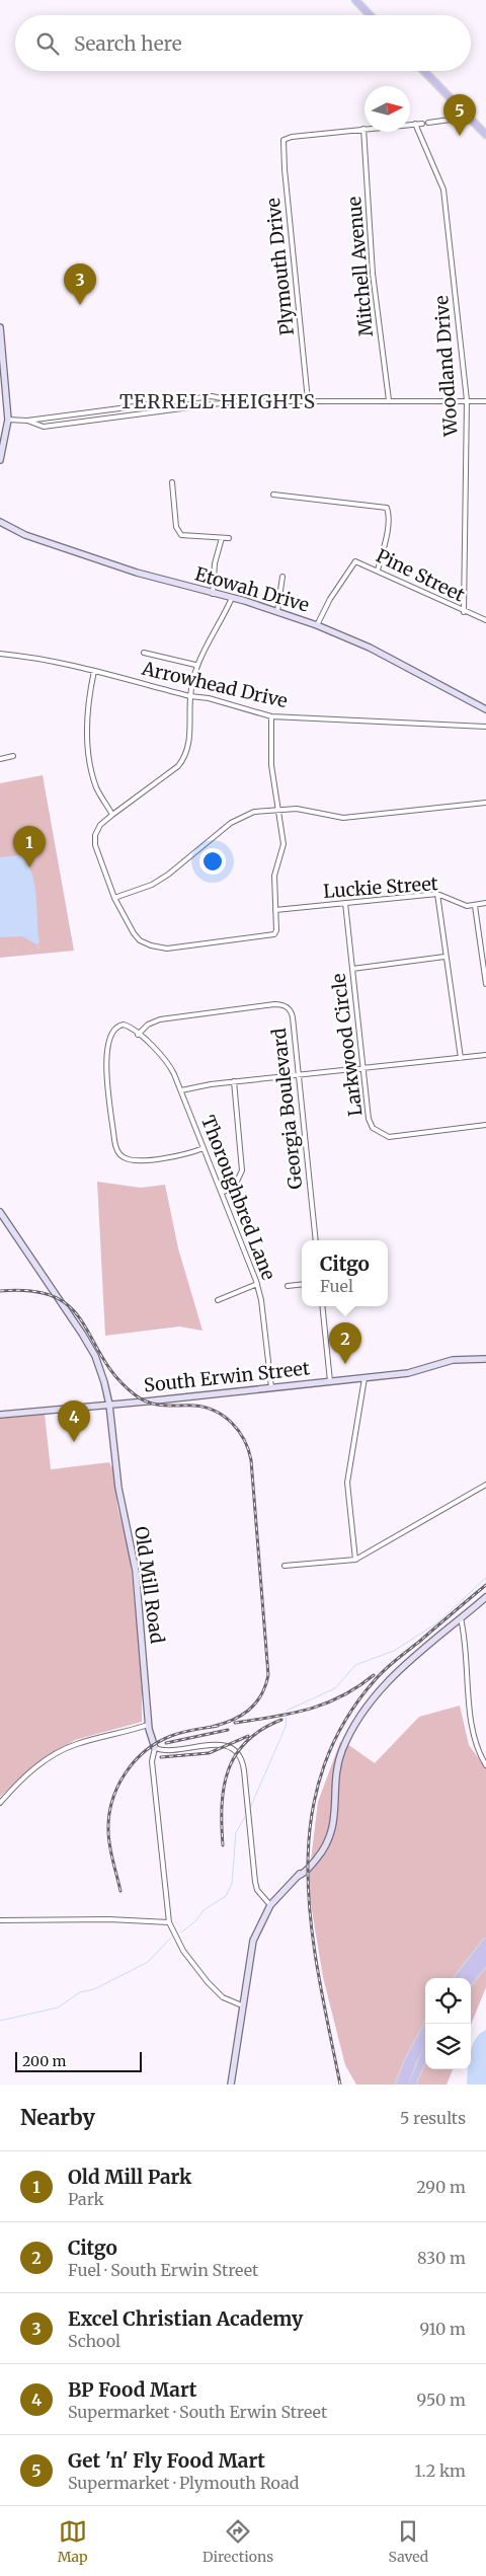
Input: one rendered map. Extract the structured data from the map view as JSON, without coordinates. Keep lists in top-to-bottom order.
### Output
{
  "streets": {
    "street": [
      "Plymouth Drive",
      "Mitchell Avenue",
      "Woodland Drive",
      "Pine Street",
      "Etowah Drive",
      "Arrowhead Drive",
      "Luckie Street",
      "Larkwood Circle",
      "Georgia Boulevard",
      "Thoroughbred Lane",
      "South Erwin Street",
      "Old Mill Road"
    ]
  },
  "crossings": [
    ["Plymouth Drive", "Mitchell Avenue"],
    ["Woodland Drive", "Pine Street"],
    ["Pine Street", "Etowah Drive"],
    ["Luckie Street", "Larkwood Circle"],
    ["Georgia Boulevard", "Thoroughbred Lane"],
    ["Thoroughbred Lane", "South Erwin Street"],
    ["South Erwin Street", "Old Mill Road"]
  ],
  "districts": ["TERRELL HEIGHTS"],
  "scale_bar": "200 m",
  "north": "right",
  "page": {
    "search": "Search here",
    "pins": [
      "5",
      "3",
      "1",
      "2",
      "4"
    ],
    "popup": ["Citgo", "Fuel"],
    "scale": "200 m",
    "heading": ["Nearby", "5 results"],
    "list": [
      {
        "mark": "1",
        "name": "Old Mill Park",
        "note": "Park",
        "value": "290 m"
      },
      {
        "mark": "2",
        "name": "Citgo",
        "note": "Fuel · South Erwin Street",
        "value": "830 m"
      },
      {
        "mark": "3",
        "name": "Excel Christian Academy",
        "note": "School",
        "value": "910 m"
      },
      {
        "mark": "4",
        "name": "BP Food Mart",
        "note": "Supermarket · South Erwin Street",
        "value": "950 m"
      },
      {
        "mark": "5",
        "name": "Get 'n' Fly Food Mart",
        "note": "Supermarket · Plymouth Road",
        "value": "1.2 km"
      }
    ],
    "nav": ["Map", "Directions", "Saved"]
  }
}
